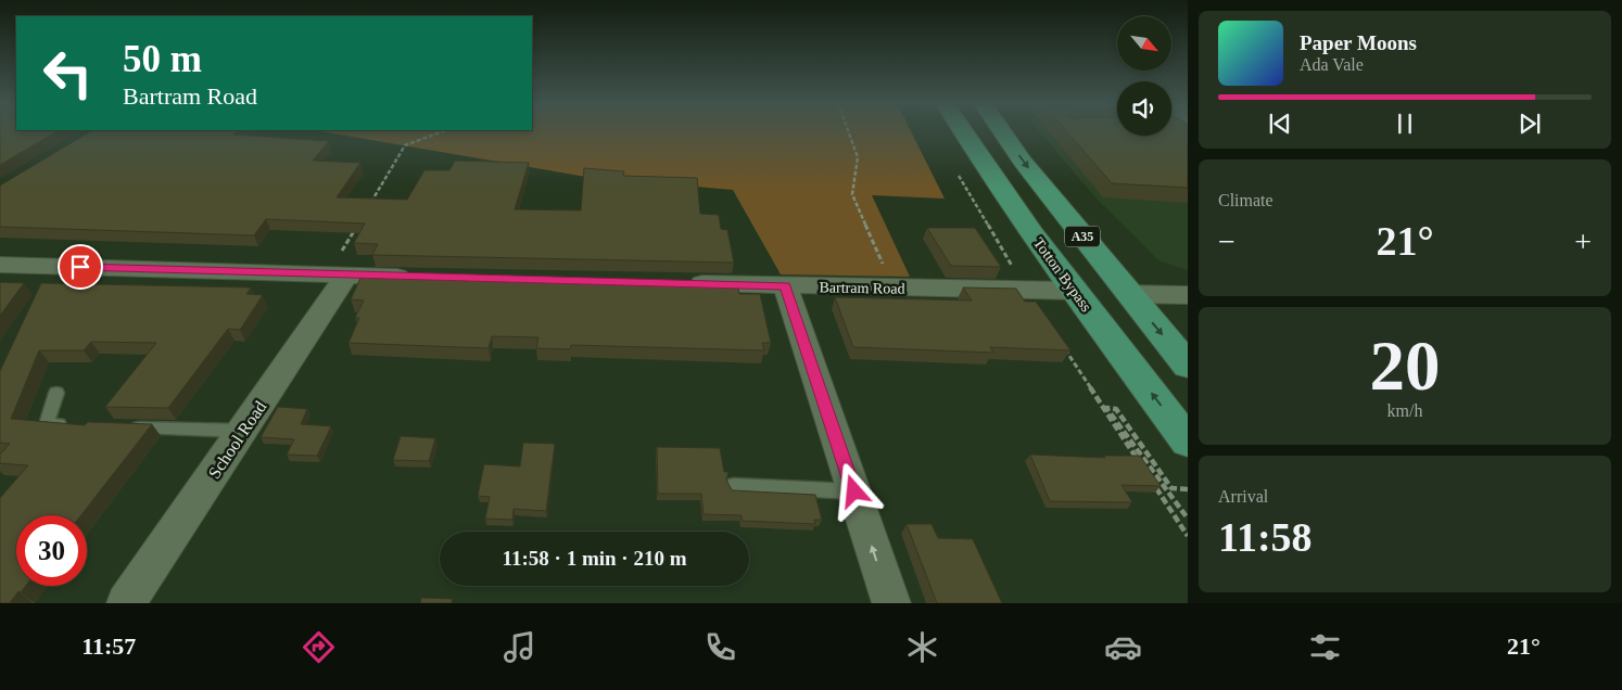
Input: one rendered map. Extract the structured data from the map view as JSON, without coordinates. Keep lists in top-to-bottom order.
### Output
{
  "streets": {
    "main road": ["A35", "Totton Bypass"],
    "street": ["Bartram Road", "School Road"]
  },
  "crossings": [
    ["Totton Bypass", "Bartram Road"]
  ],
  "north": "bottom right",
  "page": {
    "turn": ["50 m", "Bartram Road"],
    "song": ["Paper Moons", "Ada Vale"],
    "tile": [
      "Climate",
      ["20", "km/h"],
      ["Arrival", "11:58"]
    ],
    "heat": ["−", "21°", "+"],
    "limit": "30",
    "trip": "11:58 · 1 min · 210 m",
    "tabs": ["11:57", "21°"]
  }
}
